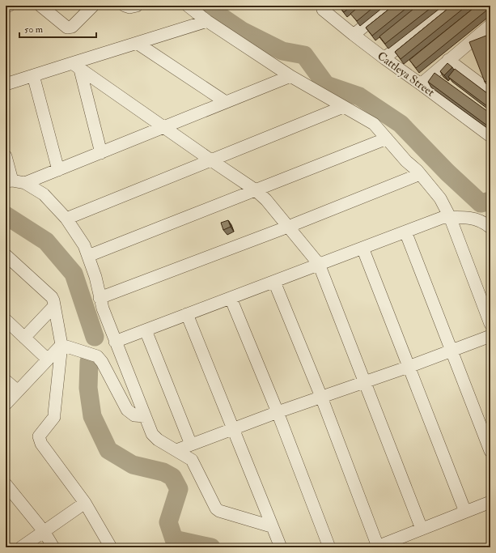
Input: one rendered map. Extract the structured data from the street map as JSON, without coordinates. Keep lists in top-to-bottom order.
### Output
{
  "streets": {
    "street": ["Cattleya Street"]
  },
  "scale_bar": "50 m"
}
